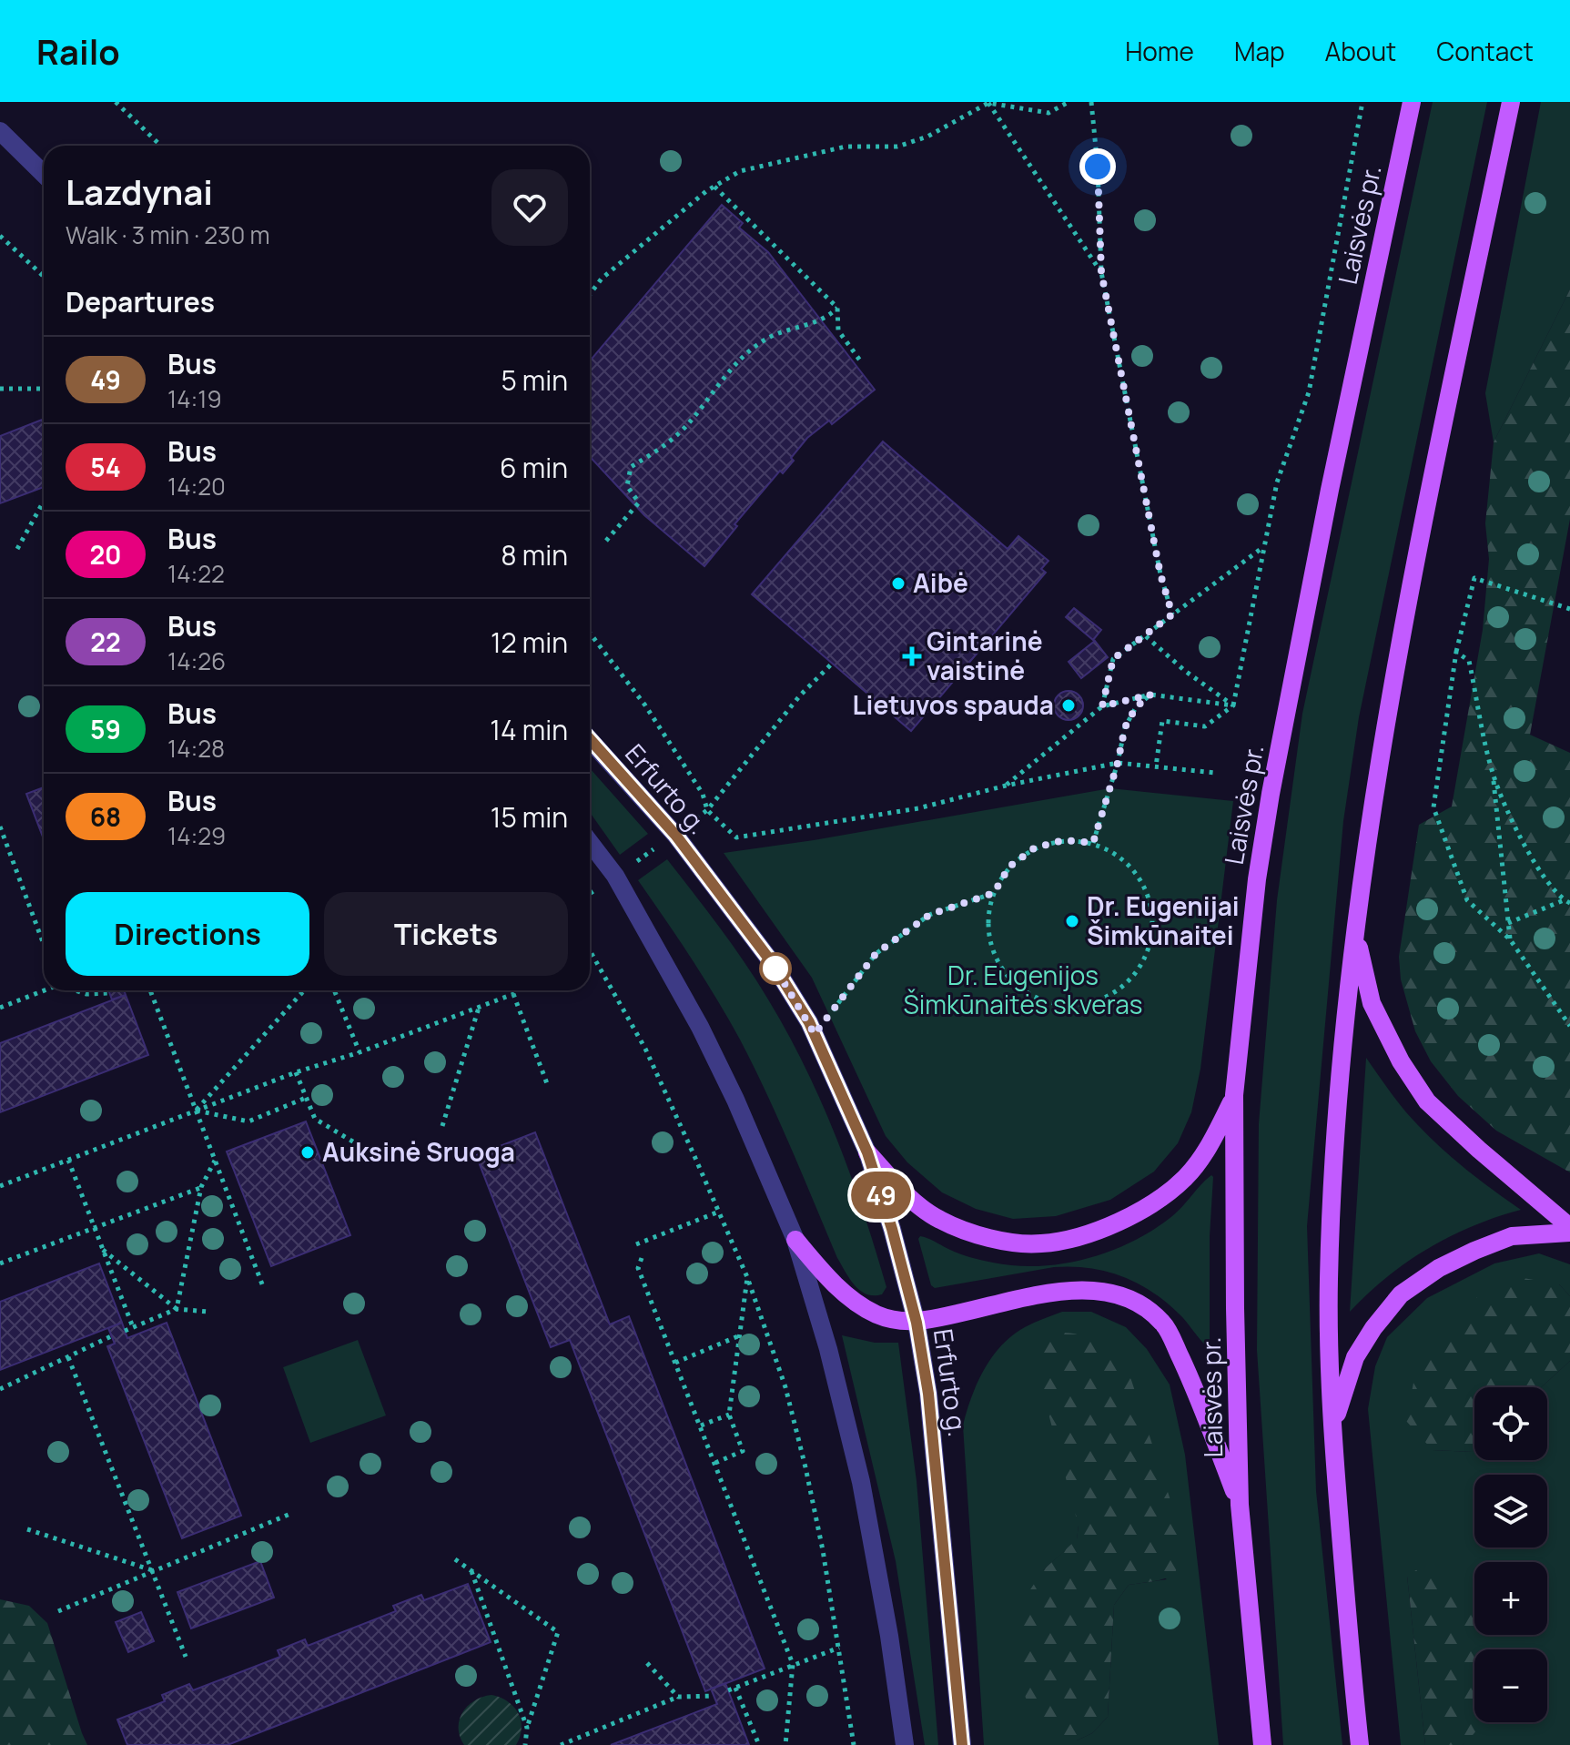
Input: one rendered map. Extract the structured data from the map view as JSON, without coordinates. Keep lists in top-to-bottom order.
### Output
{
  "streets": {
    "main road": ["Laisvės pr."],
    "street": ["Erfurto g."]
  },
  "parks": ["Dr. Eugenijos Šimkūnaitės skveras"],
  "places": {
    "other": [
      "Aibė",
      "Lietuvos spauda",
      "Dr. Eugenijai Šimkūnaitei",
      "Auksinė Sruoga"
    ],
    "health": ["Gintarinė vaistinė"]
  },
  "lines": ["bus line 49"],
  "page": {
    "header": "Railo",
    "nav": [
      "Home",
      "Map",
      "About",
      "Contact"
    ],
    "on_map": "49",
    "heading": [
      ["Lazdynai", "Walk · 3 min · 230 m"],
      "Departures"
    ],
    "list": [
      {
        "mark": "49",
        "name": "Bus",
        "note": "14:19",
        "value": "5 min"
      },
      {
        "mark": "54",
        "name": "Bus",
        "note": "14:20",
        "value": "6 min"
      },
      {
        "mark": "20",
        "name": "Bus",
        "note": "14:22",
        "value": "8 min"
      },
      {
        "mark": "22",
        "name": "Bus",
        "note": "14:26",
        "value": "12 min"
      },
      {
        "mark": "59",
        "name": "Bus",
        "note": "14:28",
        "value": "14 min"
      },
      {
        "mark": "68",
        "name": "Bus",
        "note": "14:29",
        "value": "15 min"
      }
    ],
    "buttons": ["Directions", "Tickets"],
    "map_buttons": ["+", "−"]
  }
}
